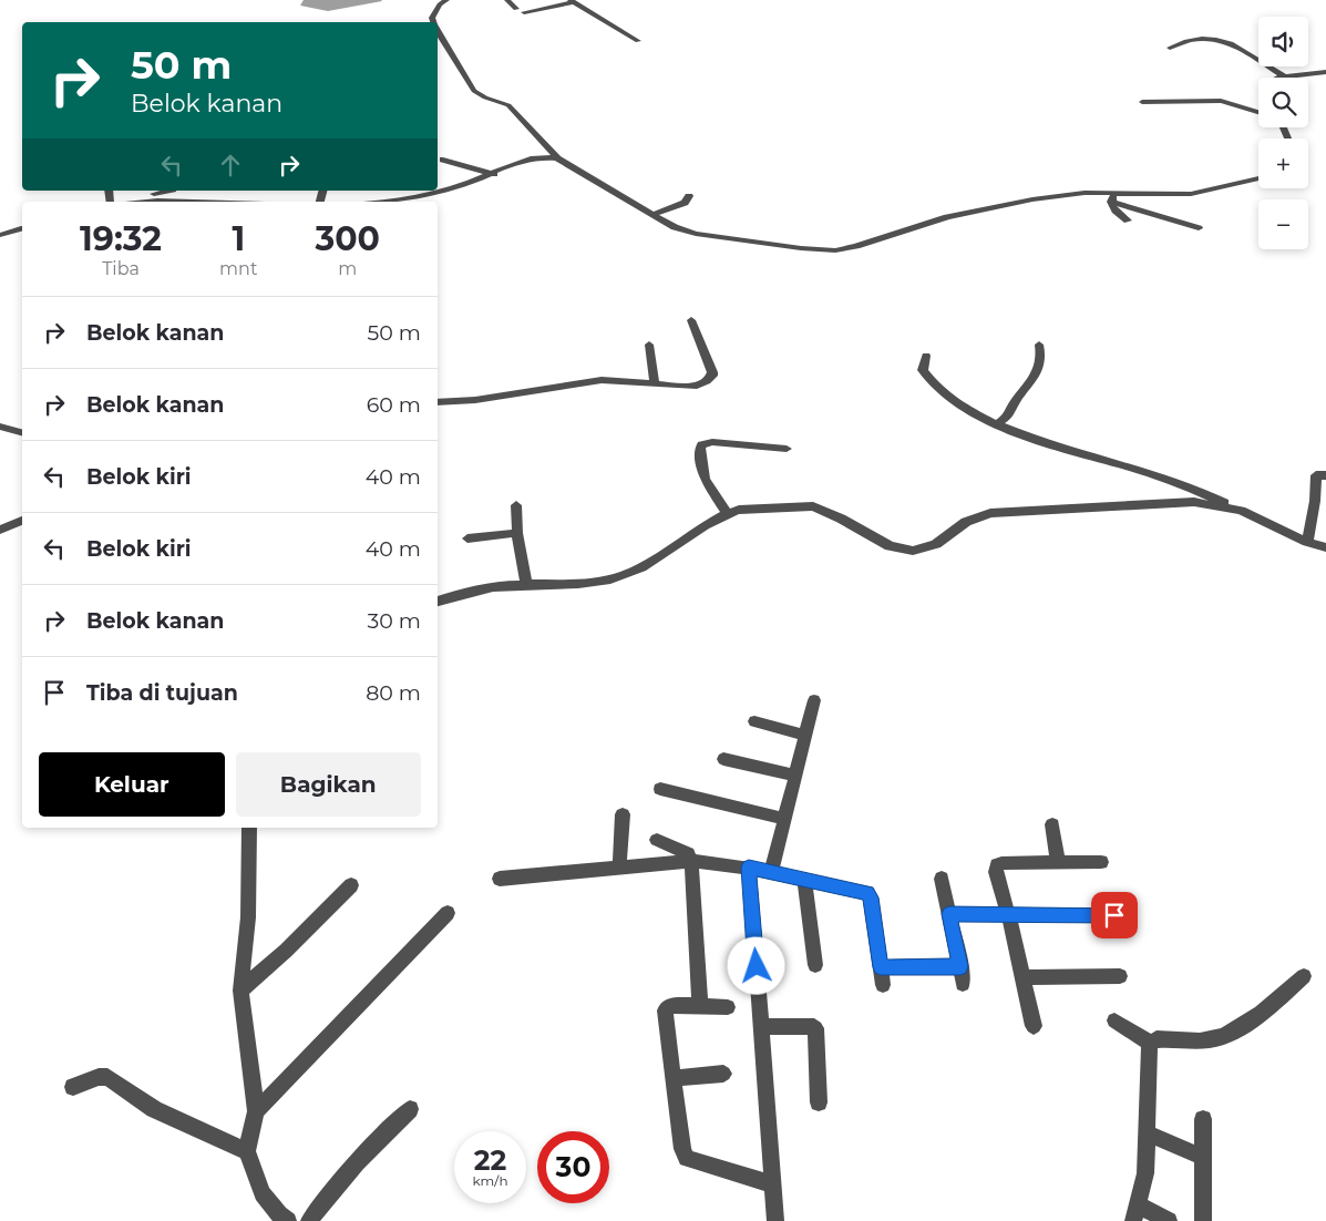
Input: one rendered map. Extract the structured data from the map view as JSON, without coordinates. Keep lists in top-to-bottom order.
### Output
{
  "page": {
    "map_buttons": ["+", "−"],
    "turn": ["50 m", "Belok kanan"],
    "eta": [
      "19:32",
      "Tiba",
      "1",
      "mnt",
      "300",
      "m"
    ],
    "list": [
      {
        "name": "Belok kanan",
        "value": "50 m"
      },
      {
        "name": "Belok kanan",
        "value": "60 m"
      },
      {
        "name": "Belok kiri",
        "value": "40 m"
      },
      {
        "name": "Belok kiri",
        "value": "40 m"
      },
      {
        "name": "Belok kanan",
        "value": "30 m"
      },
      {
        "name": "Tiba di tujuan",
        "value": "80 m"
      }
    ],
    "buttons": ["Keluar", "Bagikan"],
    "speed": "22 km/h",
    "limit": "30"
  }
}
